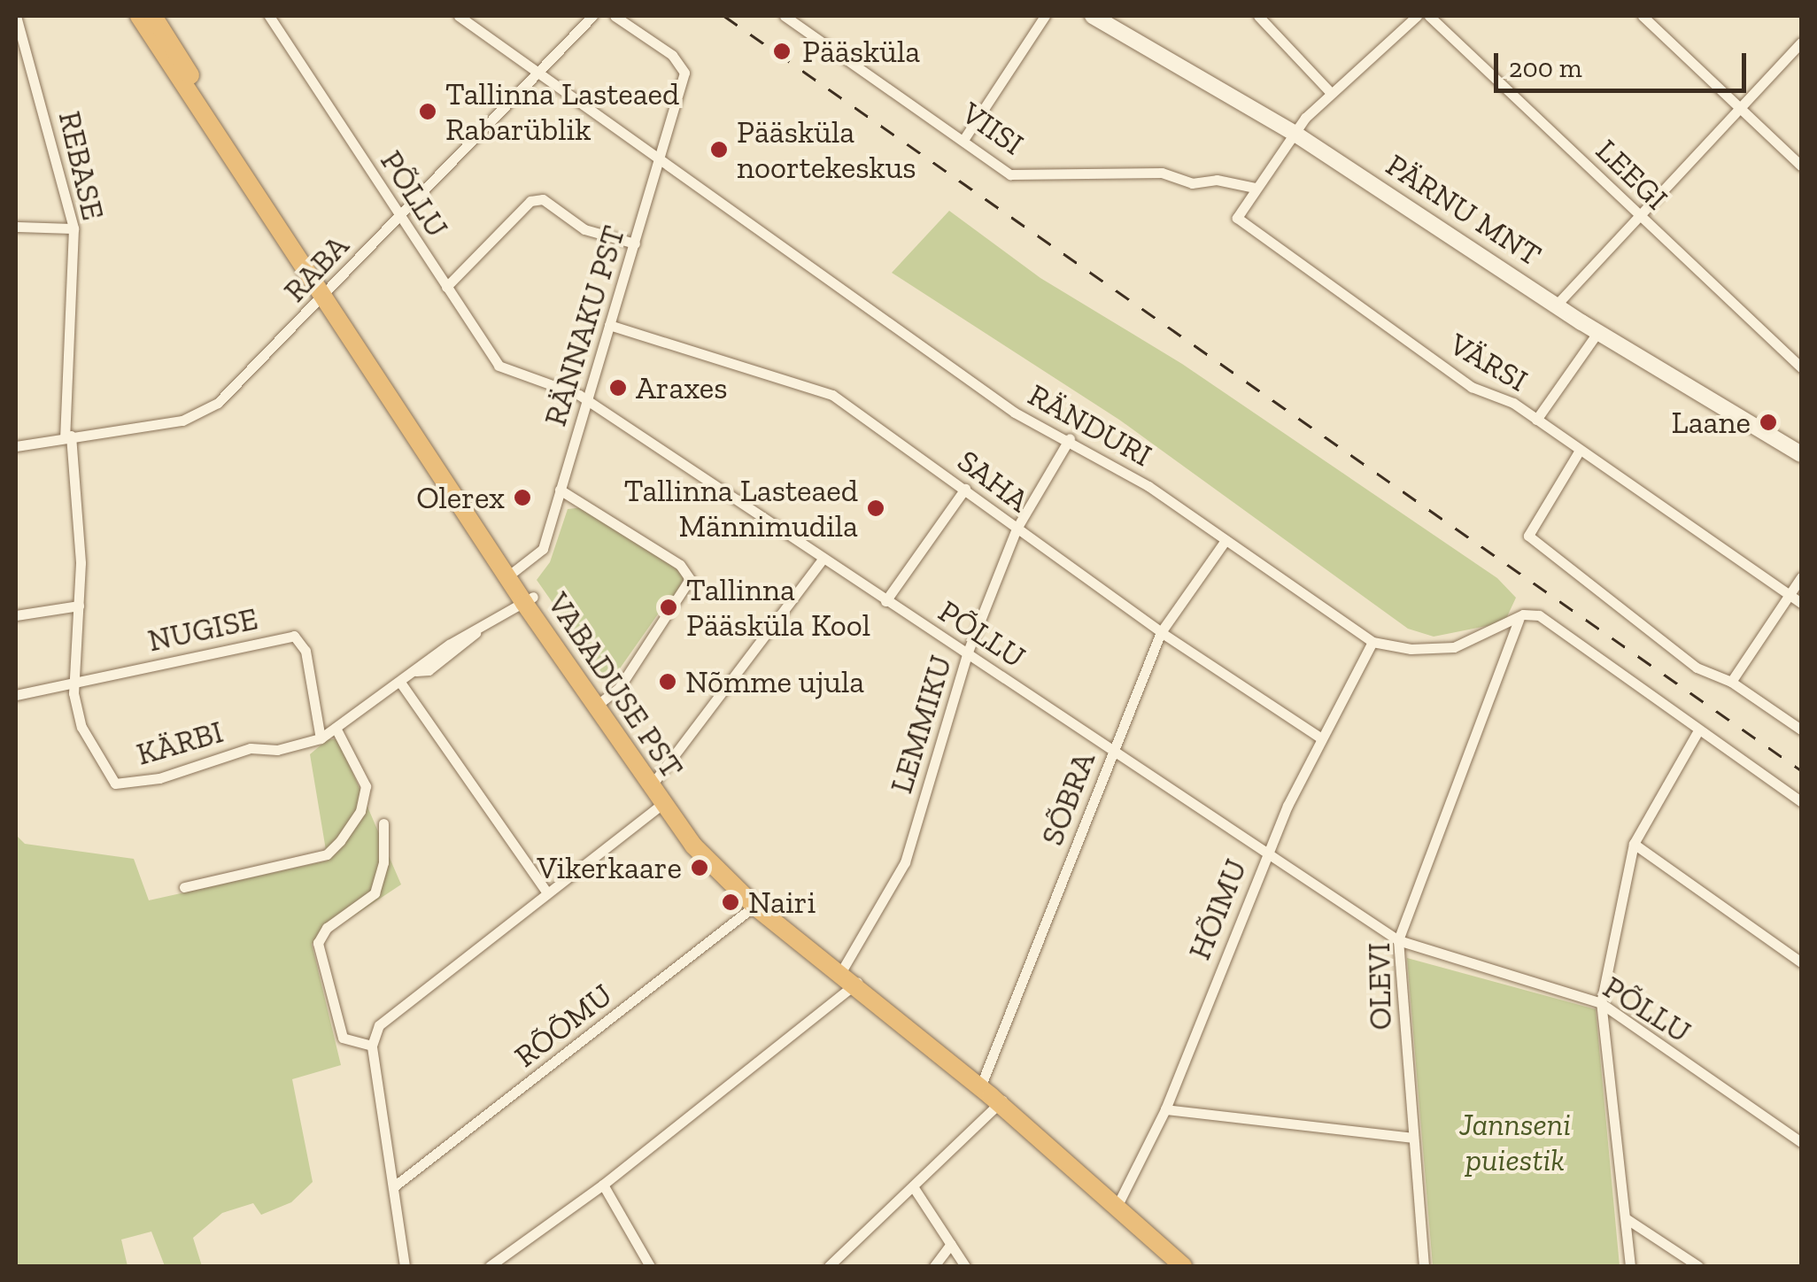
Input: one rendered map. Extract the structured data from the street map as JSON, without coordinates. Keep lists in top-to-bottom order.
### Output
{
  "streets": {
    "highway": ["VABADUSE PST"],
    "main road": ["PÄRNU MNT"],
    "street": [
      "VIISI",
      "REBASE",
      "LEEGI",
      "PÕLLU",
      "RABA",
      "RÄNNAKU PST",
      "VÄRSI",
      "RÄNDURI",
      "SAHA",
      "NUGISE",
      "LEMMIKU",
      "KÄRBI",
      "SÕBRA",
      "HÕIMU",
      "OLEVI",
      "RÕÕMU"
    ]
  },
  "crossings": [
    ["VIISI", "VÄRSI"],
    ["REBASE", "RABA"],
    ["REBASE", "KÄRBI"],
    ["PÕLLU", "RABA"],
    ["PÕLLU", "RÄNNAKU PST"],
    ["PÕLLU", "LEMMIKU"],
    ["PÕLLU", "SÕBRA"],
    ["PÕLLU", "HÕIMU"],
    ["PÕLLU", "OLEVI"],
    ["PÄRNU MNT", "VÄRSI"],
    ["RABA", "VABADUSE PST"],
    ["RABA", "KÄRBI"],
    ["RÄNNAKU PST", "RÄNDURI"],
    ["RÄNNAKU PST", "SAHA"],
    ["RÄNNAKU PST", "VABADUSE PST"],
    ["RÄNDURI", "LEMMIKU"],
    ["RÄNDURI", "SÕBRA"],
    ["RÄNDURI", "HÕIMU"],
    ["RÄNDURI", "OLEVI"],
    ["SAHA", "LEMMIKU"],
    ["SAHA", "SÕBRA"],
    ["SAHA", "HÕIMU"],
    ["NUGISE", "KÄRBI"],
    ["VABADUSE PST", "LEMMIKU"],
    ["VABADUSE PST", "SÕBRA"],
    ["VABADUSE PST", "HÕIMU"],
    ["VABADUSE PST", "RÕÕMU"]
  ],
  "parks": ["Jannseni puiestik"],
  "places": [
    "Pääsküla",
    "Tallinna Lasteaed Rabarüblik",
    "Pääsküla noortekeskus",
    "Araxes",
    "Laane",
    "Olerex",
    "Tallinna Lasteaed Männimudila",
    "Tallinna Pääsküla Kool",
    "Nõmme ujula",
    "Vikerkaare",
    "Nairi"
  ],
  "scale_bar": "200 m"
}
